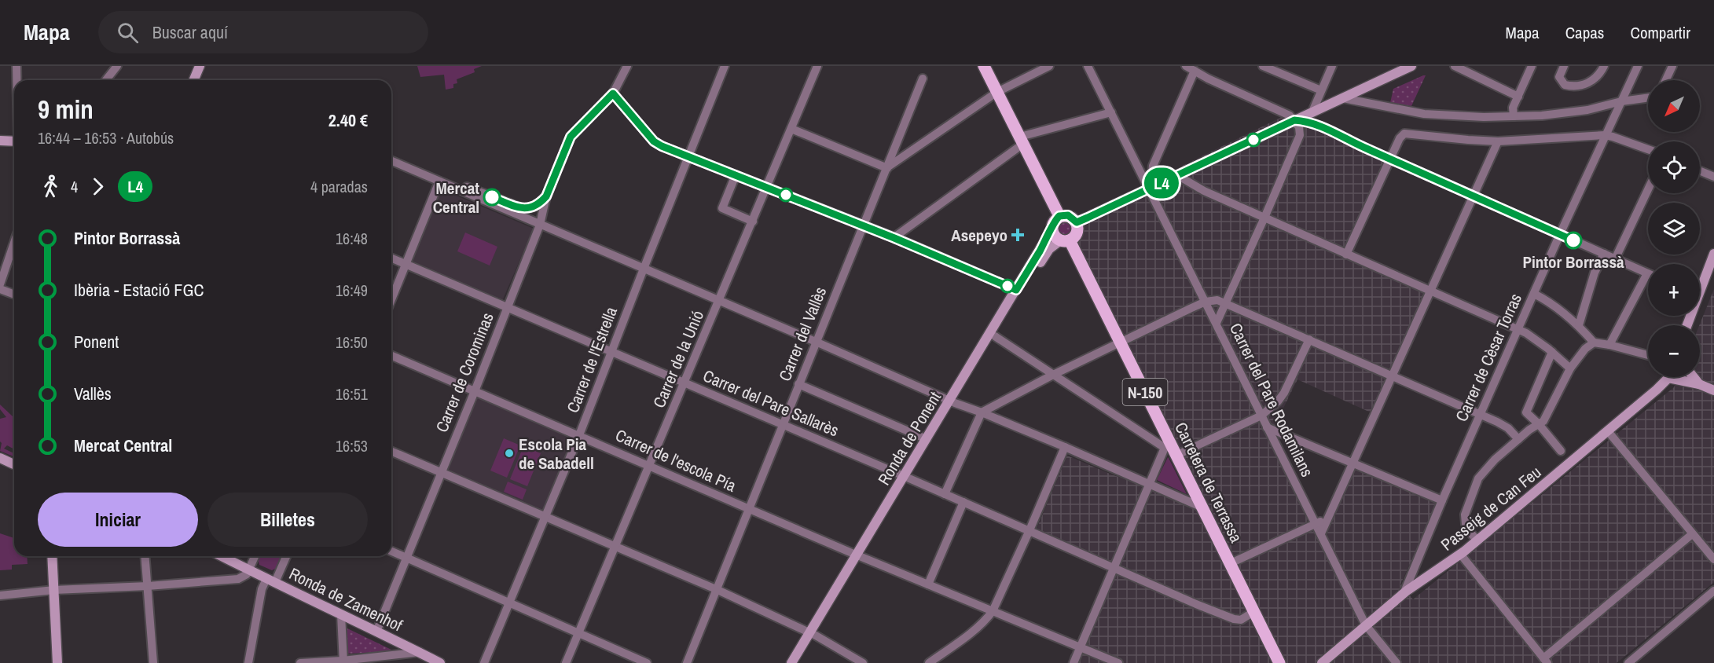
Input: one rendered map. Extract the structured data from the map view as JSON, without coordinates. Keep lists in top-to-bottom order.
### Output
{
  "streets": {
    "main road": [
      "N-150",
      "Ronda de Ponent",
      "Carretera de Terrassa",
      "Passeig de Can Feu",
      "Ronda de Zamenhof"
    ],
    "street": [
      "Carrer del Vallès",
      "Carrer de Cèsar Torras",
      "Carrer de la Unió",
      "Carrer de l'Estrella",
      "Carrer de Corominas",
      "Carrer del Pare Rodamilans",
      "Carrer del Pare Sallarès",
      "Carrer de l'escola Pía"
    ]
  },
  "crossings": [
    ["Carrer del Vallès", "Carrer del Pare Sallarès"],
    ["Carrer del Vallès", "Carrer de l'escola Pía"],
    ["Carrer de Cèsar Torras", "Passeig de Can Feu"],
    ["Carrer de la Unió", "Carrer del Pare Sallarès"],
    ["Carrer de la Unió", "Carrer de l'escola Pía"],
    ["Carrer de l'Estrella", "Carrer del Pare Sallarès"],
    ["Carrer de l'Estrella", "Carrer de l'escola Pía"],
    ["Carrer de Corominas", "Carrer del Pare Sallarès"],
    ["Carrer de Corominas", "Carrer de l'escola Pía"],
    ["Carrer de Corominas", "Ronda de Zamenhof"],
    ["Carrer del Pare Rodamilans", "Passeig de Can Feu"],
    ["Carrer del Pare Sallarès", "Ronda de Ponent"],
    ["Carrer del Pare Sallarès", "Carretera de Terrassa"],
    ["Ronda de Ponent", "Carrer de l'escola Pía"],
    ["Ronda de Ponent", "Carretera de Terrassa"]
  ],
  "places": {
    "other": ["Mercat Central", "Pintor Borrassà", "Escola Pia de Sabadell"],
    "health": ["Asepeyo"]
  },
  "lines": ["bus line L4"],
  "north": "bottom left",
  "page": {
    "header": "Mapa",
    "search": "Buscar aquí",
    "nav": ["Mapa", "Capas", "Compartir"],
    "on_map": "L4",
    "map_buttons": ["+", "−"],
    "heading": ["9 min", "16:44 – 16:53 · Autobús", "2.40 €"],
    "legs": ["4", "L4", "4 paradas"],
    "list": [
      {
        "name": "Pintor Borrassà",
        "value": "16:48"
      },
      {
        "name": "Ibèria - Estació FGC",
        "value": "16:49"
      },
      {
        "name": "Ponent",
        "value": "16:50"
      },
      {
        "name": "Vallès",
        "value": "16:51"
      },
      {
        "name": "Mercat Central",
        "value": "16:53"
      }
    ],
    "buttons": ["Iniciar", "Billetes"]
  }
}
